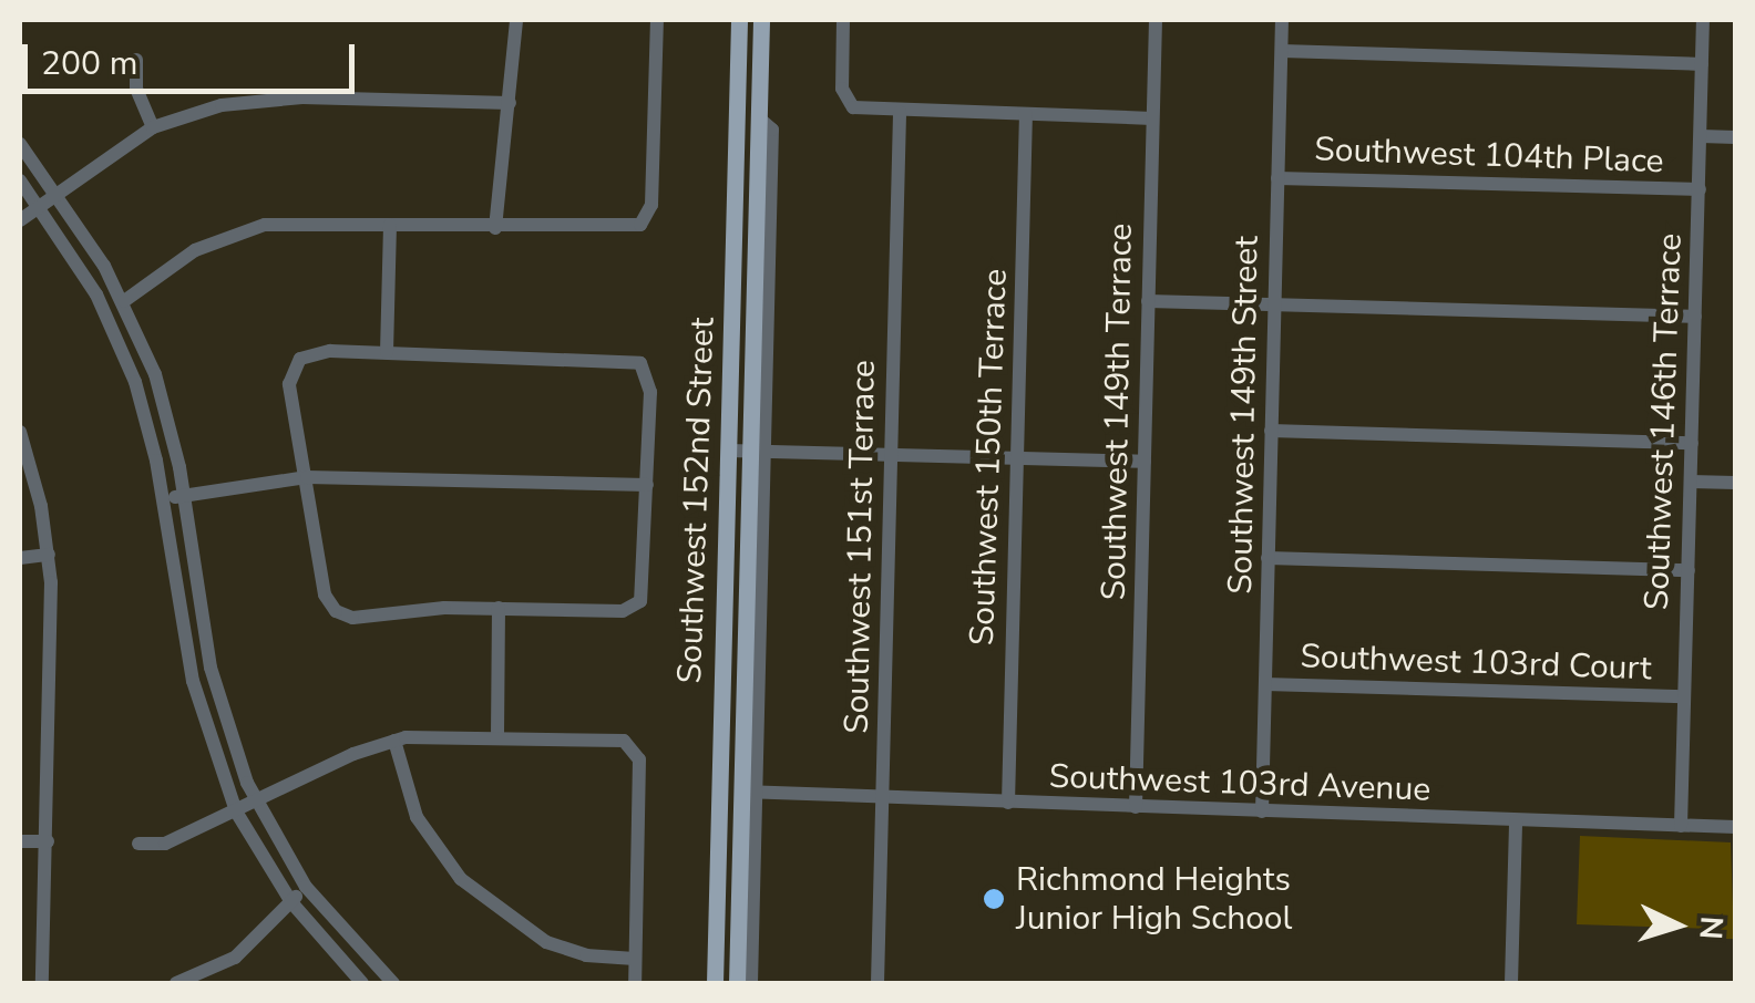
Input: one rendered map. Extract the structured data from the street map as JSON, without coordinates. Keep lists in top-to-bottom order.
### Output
{
  "streets": {
    "main road": ["Southwest 152nd Street"],
    "street": [
      "Southwest 104th Place",
      "Southwest 149th Terrace",
      "Southwest 149th Street",
      "Southwest 146th Terrace",
      "Southwest 150th Terrace",
      "Southwest 151st Terrace",
      "Southwest 103rd Court",
      "Southwest 103rd Avenue"
    ]
  },
  "crossings": [
    ["Southwest 104th Place", "Southwest 149th Street"],
    ["Southwest 104th Place", "Southwest 146th Terrace"],
    ["Southwest 149th Terrace", "Southwest 103rd Avenue"],
    ["Southwest 149th Street", "Southwest 103rd Court"],
    ["Southwest 149th Street", "Southwest 103rd Avenue"],
    ["Southwest 146th Terrace", "Southwest 103rd Court"],
    ["Southwest 146th Terrace", "Southwest 103rd Avenue"],
    ["Southwest 150th Terrace", "Southwest 103rd Avenue"],
    ["Southwest 152nd Street", "Southwest 103rd Avenue"],
    ["Southwest 151st Terrace", "Southwest 103rd Avenue"]
  ],
  "places": ["Richmond Heights Junior High School"],
  "scale_bar": "200 m",
  "north": "right"
}
